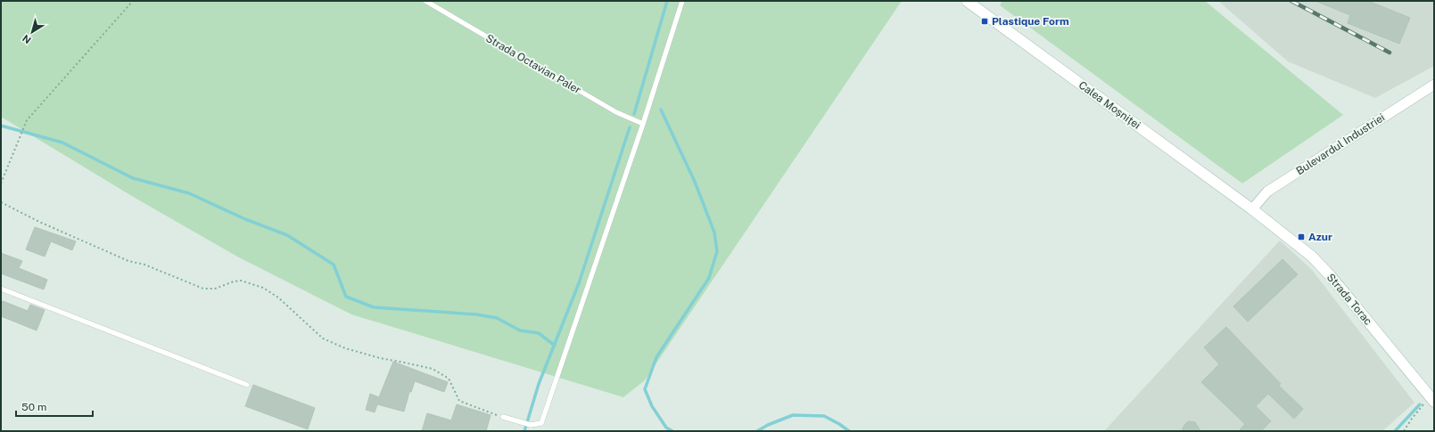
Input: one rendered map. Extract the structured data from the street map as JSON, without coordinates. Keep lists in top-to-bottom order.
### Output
{
  "streets": {
    "street": ["Calea Moșniței", "Bulevardul Industriei", "Strada Torac"],
    "lane": ["Strada Octavian Paler"]
  },
  "crossings": [
    ["Calea Moșniței", "Bulevardul Industriei"],
    ["Calea Moșniței", "Strada Torac"],
    ["Bulevardul Industriei", "Strada Torac"]
  ],
  "places": {
    "transit": ["Plastique Form", "Azur"]
  },
  "scale_bar": "50 m",
  "north": "bottom left"
}
